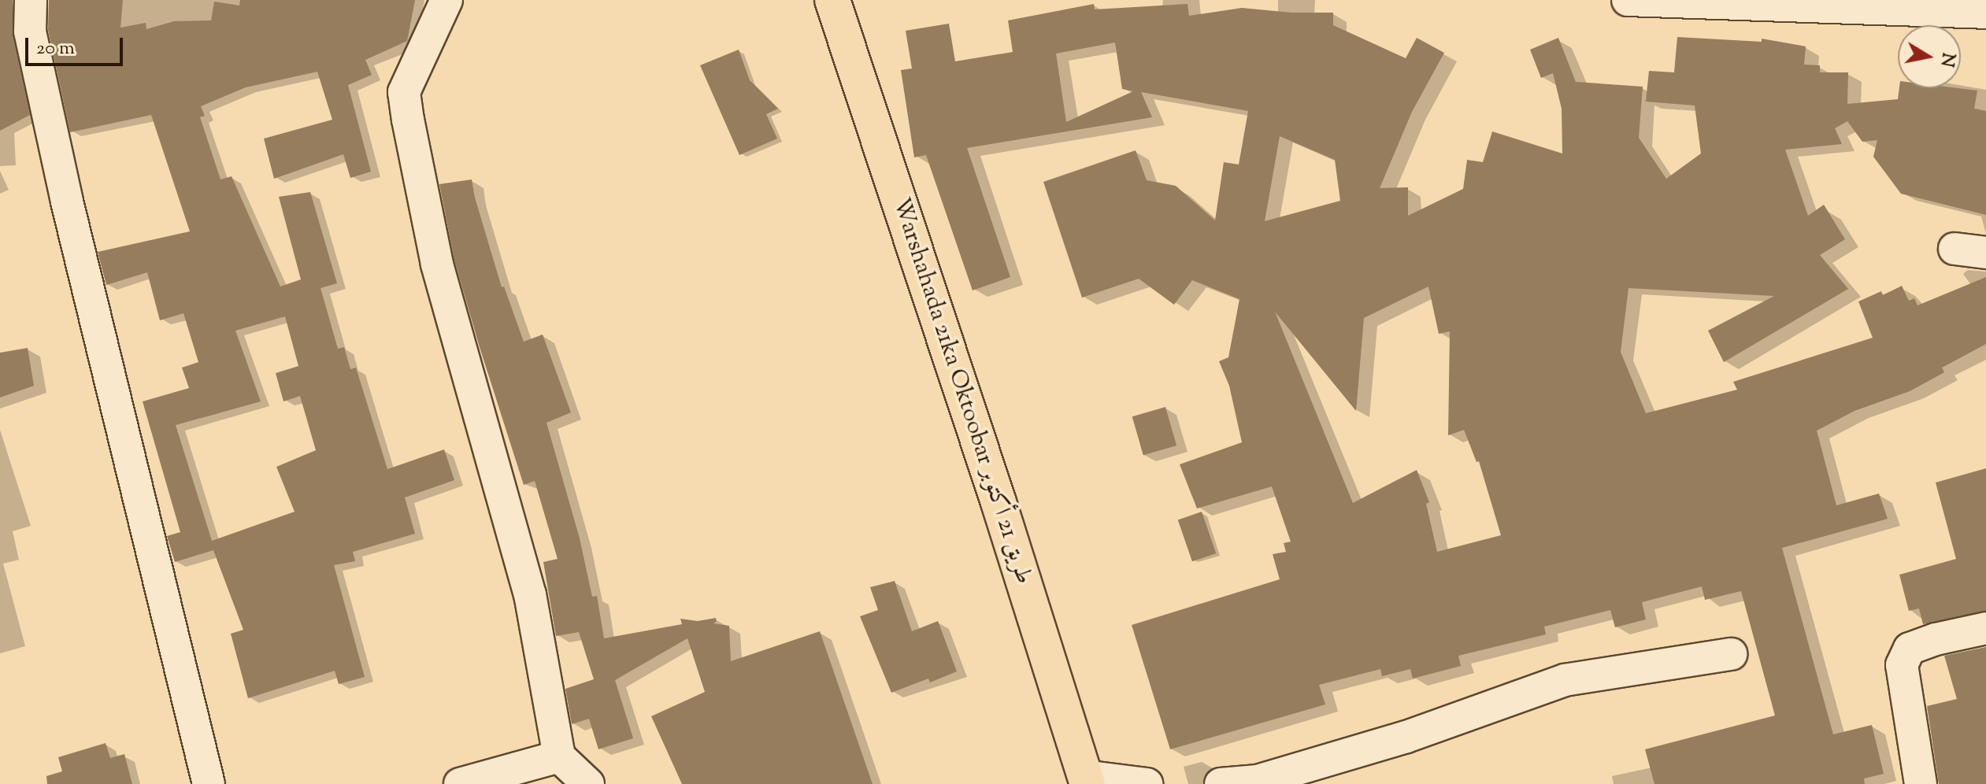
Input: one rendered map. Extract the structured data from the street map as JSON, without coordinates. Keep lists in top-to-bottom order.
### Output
{
  "streets": {
    "main road": ["Warshahada 21ka Oktoobar طريق 21 أكتوبر"]
  },
  "scale_bar": "20 m",
  "north": "right"
}
